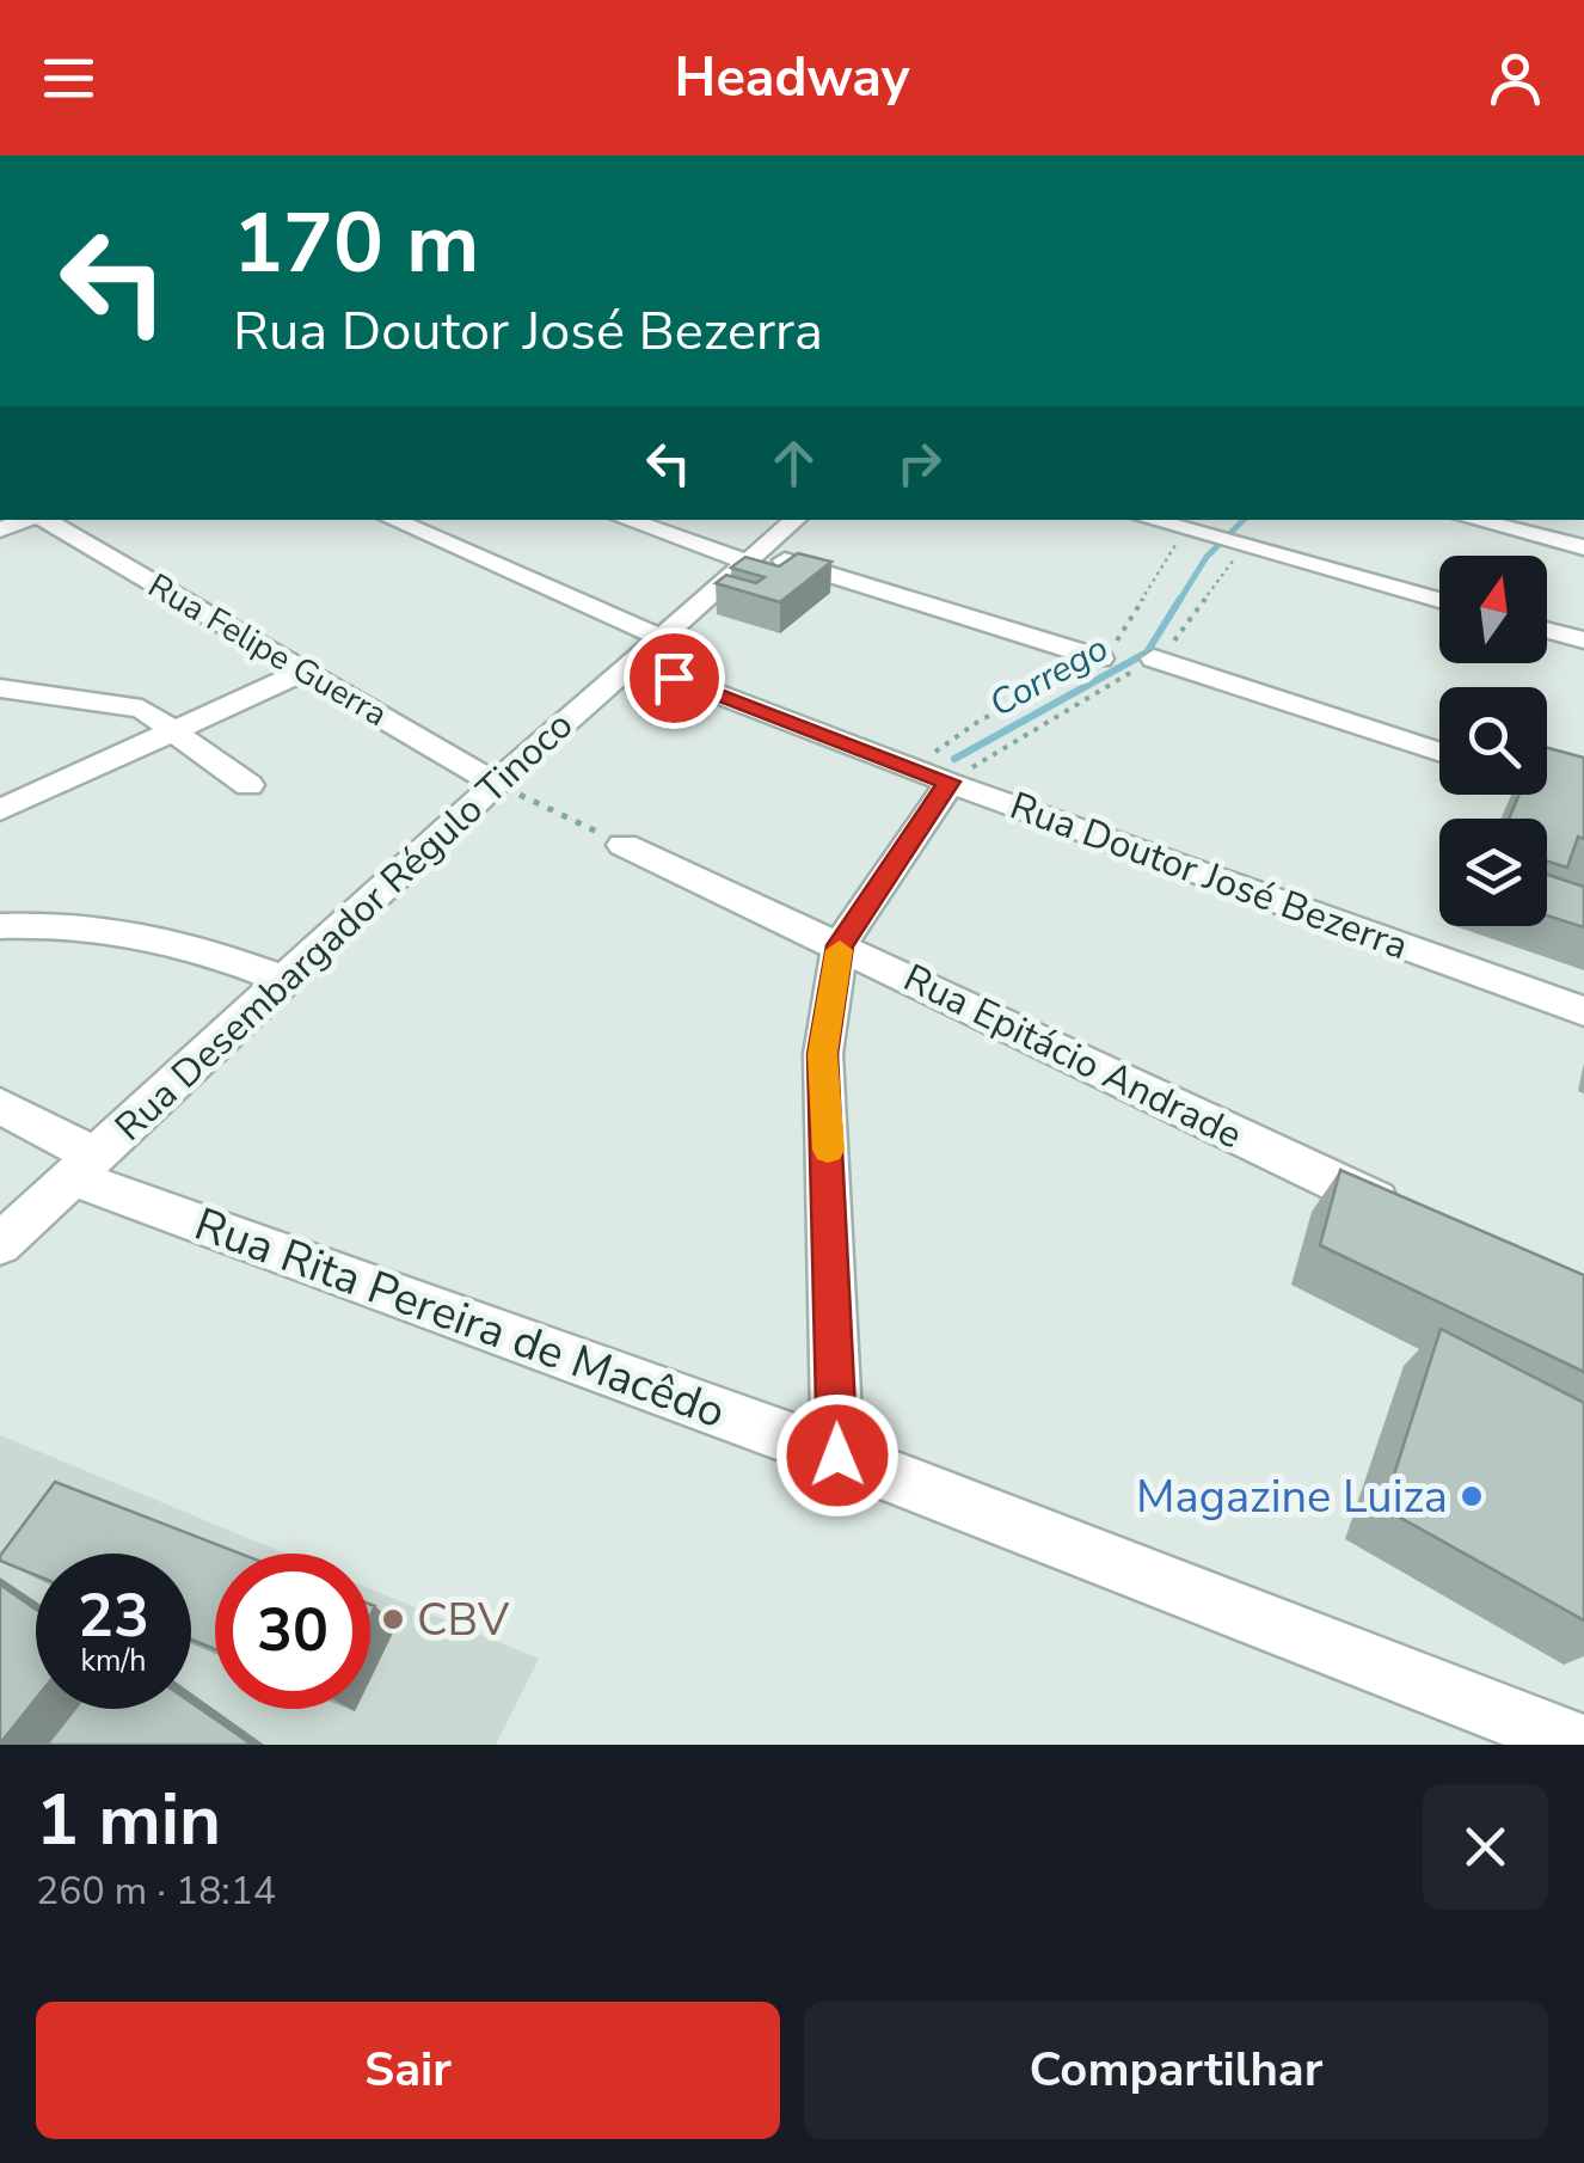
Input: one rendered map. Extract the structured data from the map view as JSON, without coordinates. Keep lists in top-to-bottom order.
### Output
{
  "streets": {
    "street": [
      "Rua Felipe Guerra",
      "Rua Doutor José Bezerra",
      "Rua Desembargador Régulo Tinoco",
      "Rua Epitácio Andrade",
      "Rua Rita Pereira de Macêdo"
    ]
  },
  "crossings": [
    ["Rua Felipe Guerra", "Rua Desembargador Régulo Tinoco"],
    ["Rua Doutor José Bezerra", "Rua Desembargador Régulo Tinoco"],
    ["Rua Desembargador Régulo Tinoco", "Rua Rita Pereira de Macêdo"]
  ],
  "water": ["Corrego"],
  "places": ["Magazine Luiza", "CBV"],
  "north": "top",
  "page": {
    "header": "Headway",
    "turn": ["170 m", "Rua Doutor José Bezerra"],
    "speed": "23 km/h",
    "limit": "30",
    "heading": ["1 min", "260 m · 18:14"],
    "buttons": ["Sair", "Compartilhar"]
  }
}
